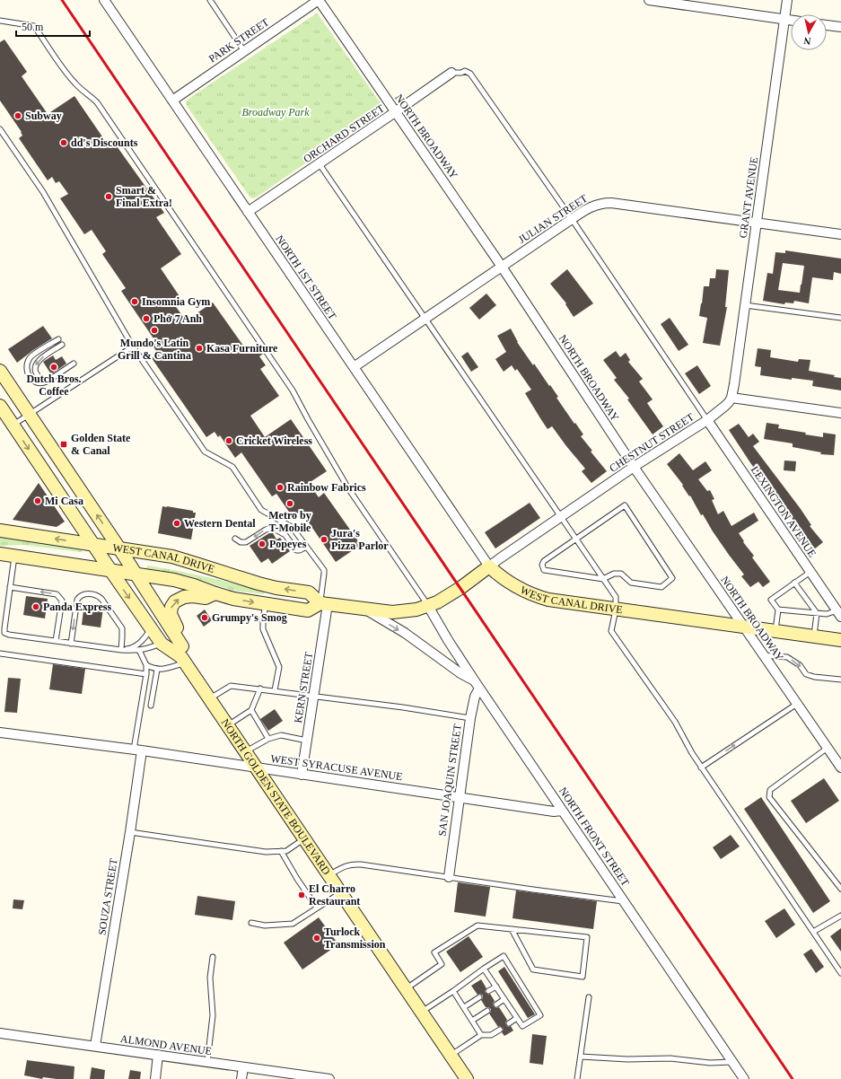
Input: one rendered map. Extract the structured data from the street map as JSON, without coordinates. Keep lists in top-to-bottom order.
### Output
{
  "streets": {
    "main road": ["WEST CANAL DRIVE", "NORTH GOLDEN STATE BOULEVARD"],
    "street": [
      "PARK STREET",
      "ORCHARD STREET",
      "NORTH BROADWAY",
      "GRANT AVENUE",
      "JULIAN STREET",
      "NORTH 1ST STREET",
      "CHESTNUT STREET",
      "LEXINGTON AVENUE",
      "KERN STREET",
      "WEST SYRACUSE AVENUE",
      "SAN JOAQUIN STREET",
      "NORTH FRONT STREET",
      "SOUZA STREET",
      "ALMOND AVENUE"
    ]
  },
  "crossings": [
    ["PARK STREET", "NORTH BROADWAY"],
    ["PARK STREET", "NORTH 1ST STREET"],
    ["ORCHARD STREET", "NORTH BROADWAY"],
    ["ORCHARD STREET", "NORTH 1ST STREET"],
    ["NORTH BROADWAY", "JULIAN STREET"],
    ["NORTH BROADWAY", "CHESTNUT STREET"],
    ["NORTH BROADWAY", "WEST CANAL DRIVE"],
    ["GRANT AVENUE", "JULIAN STREET"],
    ["GRANT AVENUE", "CHESTNUT STREET"],
    ["JULIAN STREET", "NORTH 1ST STREET"],
    ["NORTH 1ST STREET", "CHESTNUT STREET"],
    ["NORTH 1ST STREET", "WEST CANAL DRIVE"],
    ["CHESTNUT STREET", "LEXINGTON AVENUE"],
    ["CHESTNUT STREET", "WEST CANAL DRIVE"],
    ["WEST CANAL DRIVE", "KERN STREET"],
    ["WEST CANAL DRIVE", "NORTH GOLDEN STATE BOULEVARD"],
    ["WEST CANAL DRIVE", "NORTH FRONT STREET"],
    ["KERN STREET", "WEST SYRACUSE AVENUE"],
    ["WEST SYRACUSE AVENUE", "SAN JOAQUIN STREET"],
    ["WEST SYRACUSE AVENUE", "NORTH GOLDEN STATE BOULEVARD"],
    ["WEST SYRACUSE AVENUE", "NORTH FRONT STREET"],
    ["WEST SYRACUSE AVENUE", "SOUZA STREET"],
    ["SAN JOAQUIN STREET", "NORTH FRONT STREET"],
    ["SOUZA STREET", "ALMOND AVENUE"]
  ],
  "parks": ["Broadway Park"],
  "places": {
    "other": [
      "Subway",
      "dd's Discounts",
      "Smart & Final Extra!",
      "Insomnia Gym",
      "Phở 7 Anh",
      "Mundo's Latin Grill & Cantina",
      "Kasa Furniture",
      "Dutch Bros. Coffee",
      "Cricket Wireless",
      "Rainbow Fabrics",
      "Mi Casa",
      "Metro by T-Mobile",
      "Western Dental",
      "Jura's Pizza Parlor",
      "Popeyes",
      "Panda Express",
      "Grumpy's Smog",
      "El Charro Restaurant",
      "Turlock Transmission"
    ],
    "transit": ["Golden State & Canal"]
  },
  "scale_bar": "50 m",
  "north": "bottom"
}
